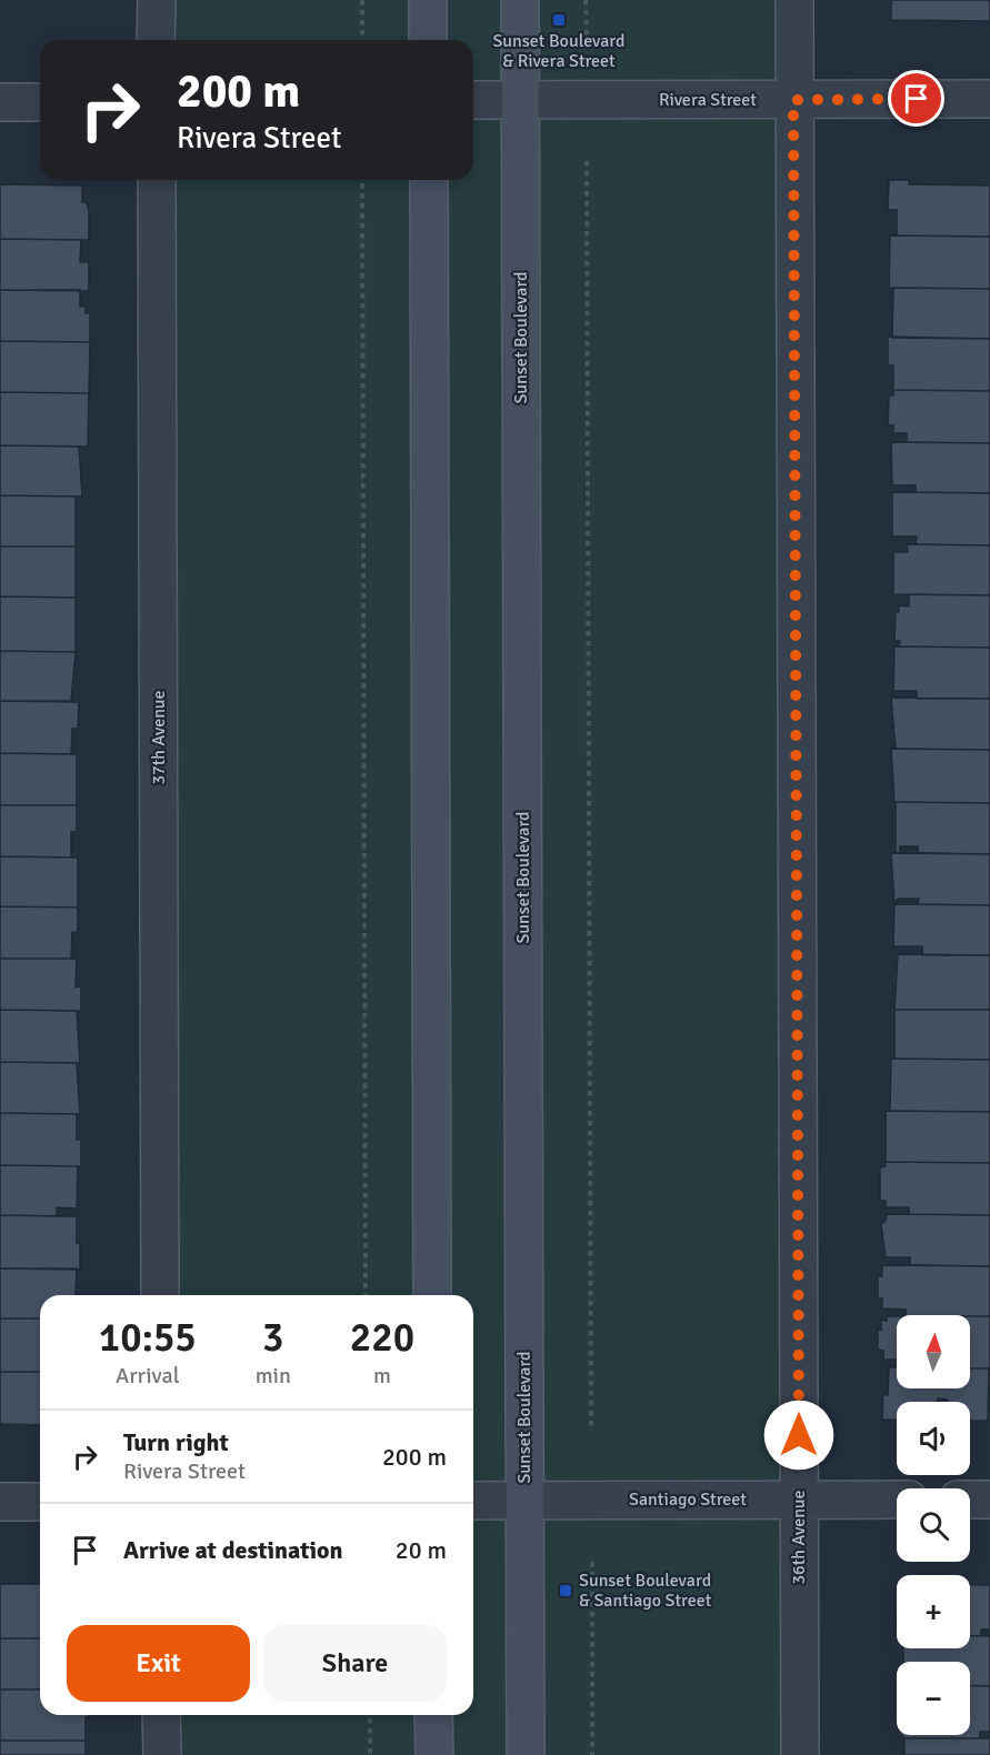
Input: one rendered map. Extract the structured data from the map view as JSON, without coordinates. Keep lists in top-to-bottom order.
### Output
{
  "streets": {
    "main road": ["Sunset Boulevard"],
    "street": [
      "Rivera Street",
      "37th Avenue",
      "Santiago Street",
      "36th Avenue"
    ]
  },
  "crossings": [
    ["Rivera Street", "Sunset Boulevard"],
    ["Rivera Street", "36th Avenue"],
    ["Sunset Boulevard", "Santiago Street"],
    ["Santiago Street", "36th Avenue"]
  ],
  "places": {
    "transit": ["Sunset Boulevard & Rivera Street", "Sunset Boulevard & Santiago Street"]
  },
  "north": "top",
  "page": {
    "turn": ["200 m", "Rivera Street"],
    "eta": [
      "10:55",
      "Arrival",
      "3",
      "min",
      "220",
      "m"
    ],
    "map_buttons": ["+", "−"],
    "list": [
      {
        "name": "Turn right",
        "note": "Rivera Street",
        "value": "200 m"
      },
      {
        "name": "Arrive at destination",
        "value": "20 m"
      }
    ],
    "buttons": ["Exit", "Share"]
  }
}
